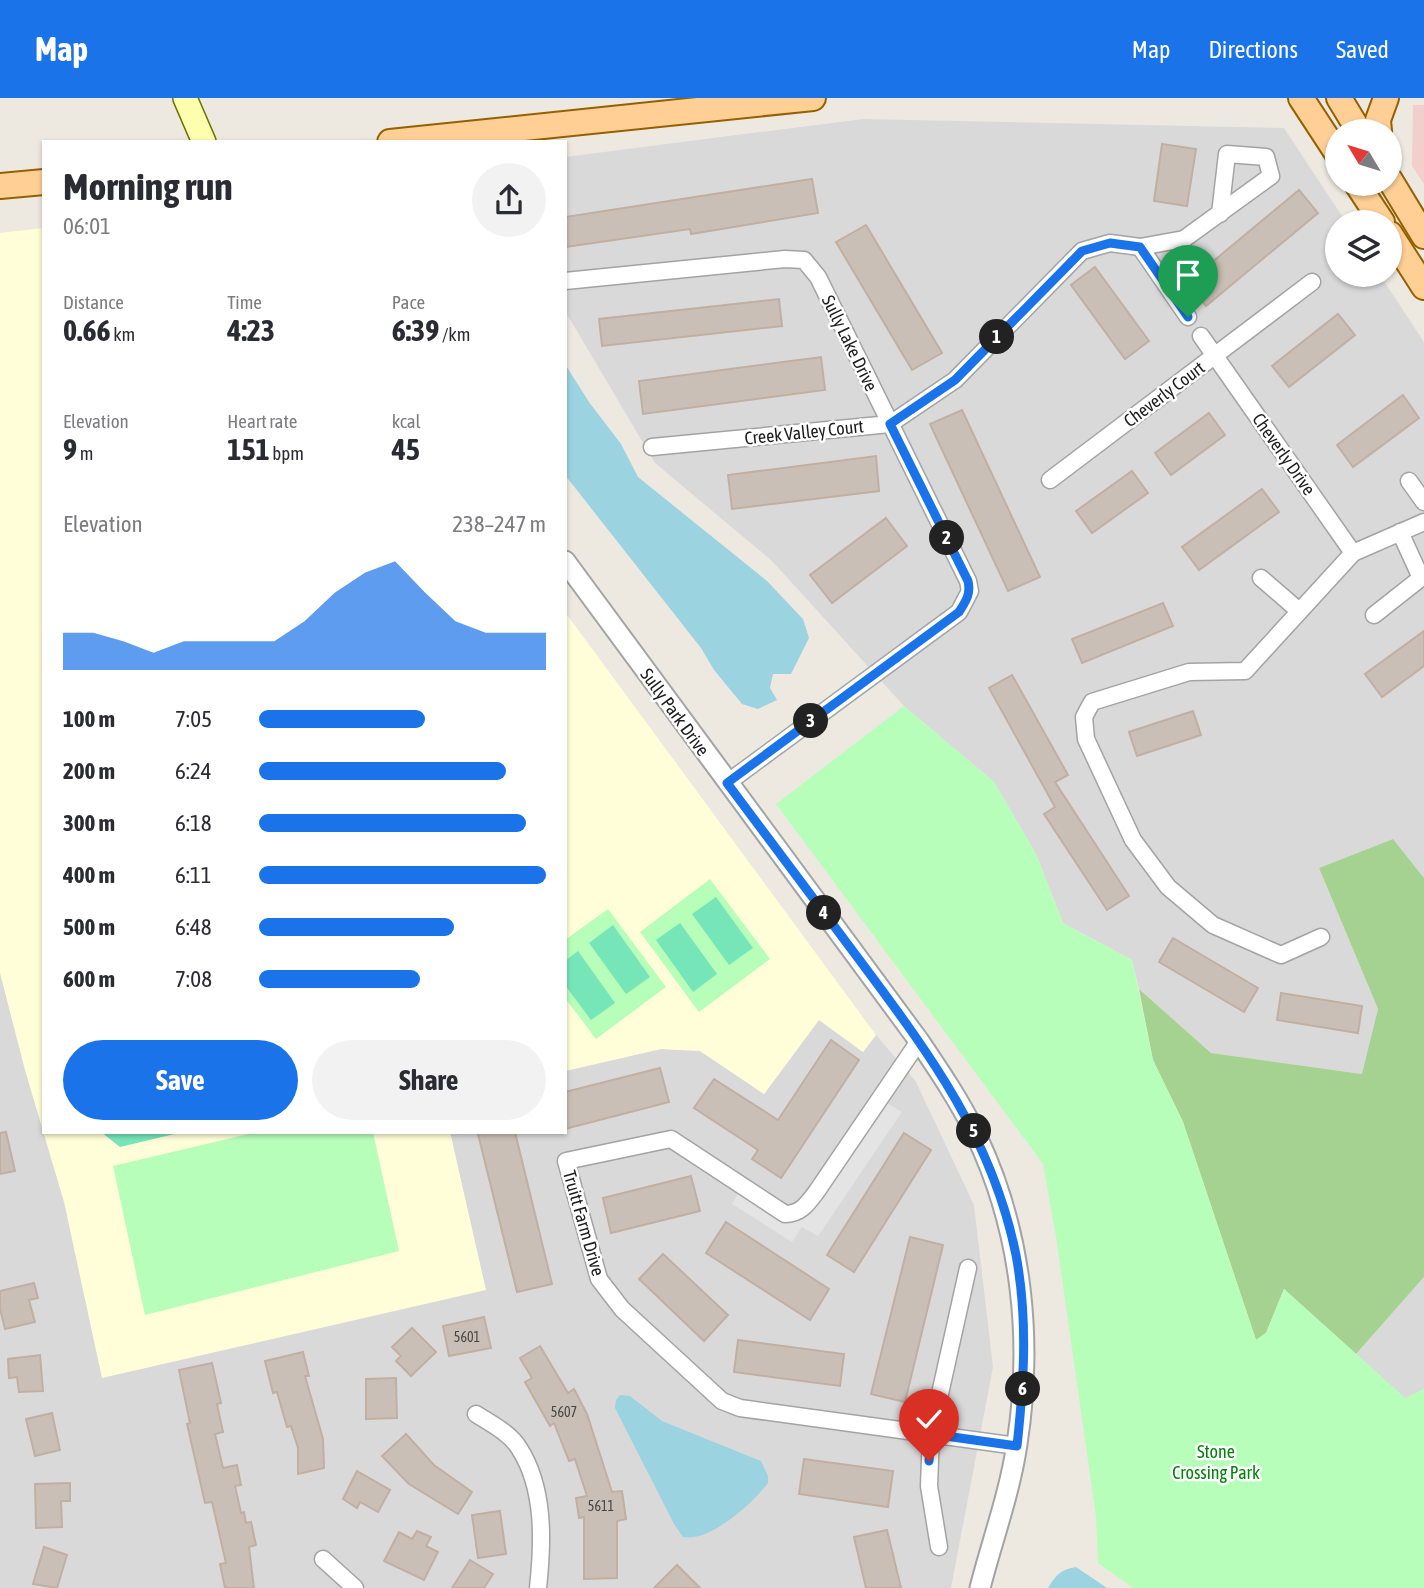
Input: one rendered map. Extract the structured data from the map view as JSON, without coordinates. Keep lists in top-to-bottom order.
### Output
{
  "streets": {
    "street": [
      "Sully Lake Drive",
      "Cheverly Court",
      "Creek Valley Court",
      "Cheverly Drive",
      "Sully Park Drive",
      "Truitt Farm Drive"
    ]
  },
  "crossings": [
    ["Sully Lake Drive", "Creek Valley Court"],
    ["Sully Lake Drive", "Sully Park Drive"],
    ["Cheverly Court", "Cheverly Drive"],
    ["Sully Park Drive", "Truitt Farm Drive"]
  ],
  "parks": ["Stone Crossing Park"],
  "house_numbers": ["5601", "5607", "5611"],
  "north": "top left",
  "page": {
    "header": "Map",
    "nav": ["Map", "Directions", "Saved"],
    "heading": ["Morning run", "06:01"],
    "stats": [
      ["Distance", "0.66 km"],
      ["Time", "4:23"],
      ["Pace", "6:39 /km"],
      ["Elevation", "9 m"],
      ["Heart rate", "151 bpm"],
      ["kcal", "45"]
    ],
    "pins": [
      "1",
      "2",
      "3",
      "4",
      "5",
      "6"
    ],
    "chart": ["Elevation", "238–247 m"],
    "list": [
      {
        "name": "100 m",
        "note": "7:05"
      },
      {
        "name": "200 m",
        "note": "6:24"
      },
      {
        "name": "300 m",
        "note": "6:18"
      },
      {
        "name": "400 m",
        "note": "6:11"
      },
      {
        "name": "500 m",
        "note": "6:48"
      },
      {
        "name": "600 m",
        "note": "7:08"
      }
    ],
    "buttons": ["Save", "Share"]
  }
}
